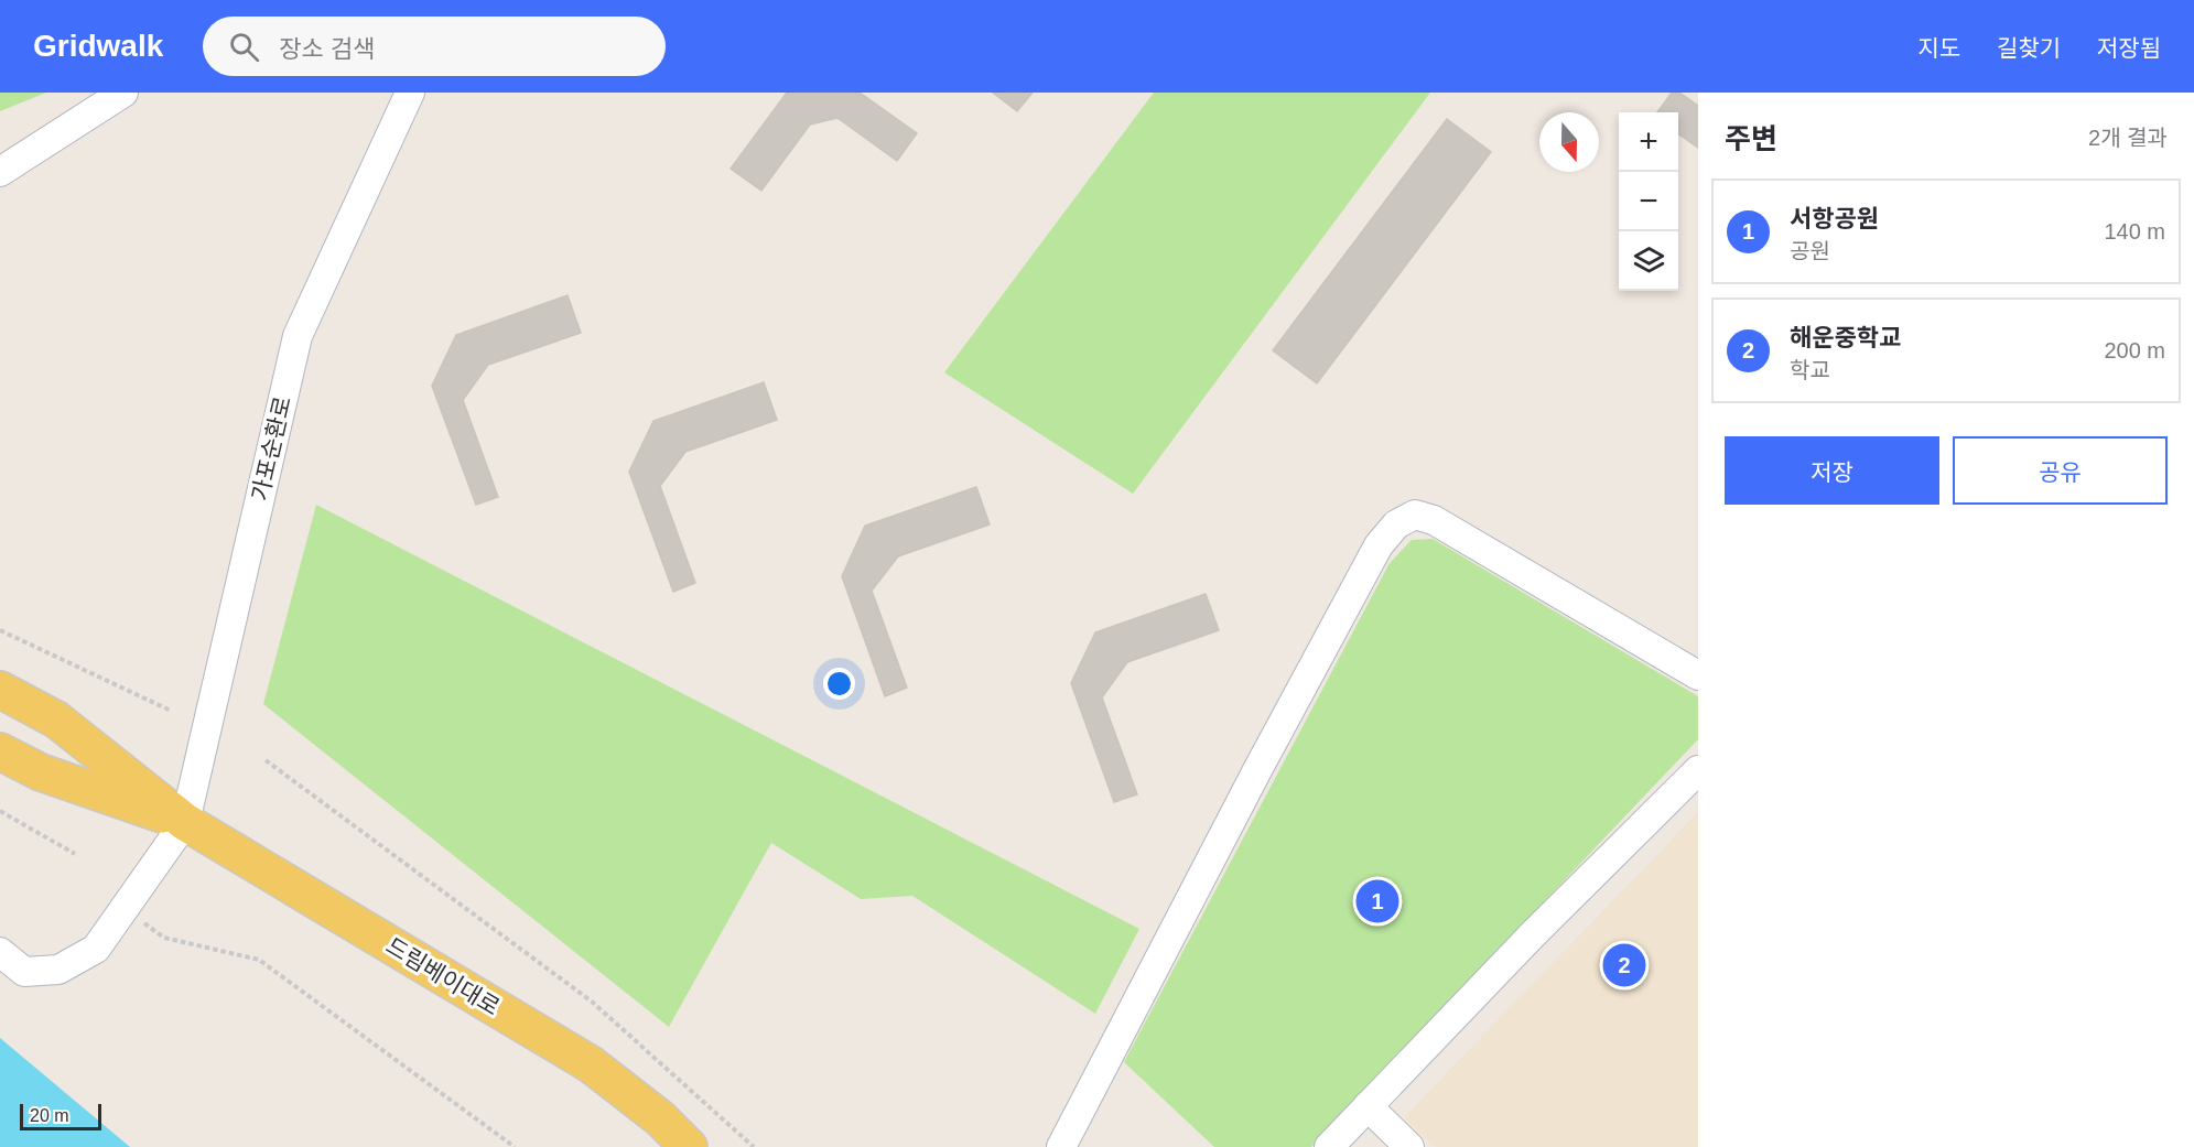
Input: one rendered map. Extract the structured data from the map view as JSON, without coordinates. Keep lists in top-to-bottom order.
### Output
{
  "streets": {
    "main road": ["드림베이대로"],
    "street": ["가포순환로"]
  },
  "crossings": [
    ["가포순환로", "드림베이대로"]
  ],
  "scale_bar": "20 m",
  "north": "bottom",
  "page": {
    "header": "Gridwalk",
    "search": "장소 검색",
    "nav": ["지도", "길찾기", "저장됨"],
    "heading": ["주변", "2개 결과"],
    "map_buttons": ["+", "−"],
    "list": [
      {
        "mark": "1",
        "name": "서항공원",
        "note": "공원",
        "value": "140 m"
      },
      {
        "mark": "2",
        "name": "해운중학교",
        "note": "학교",
        "value": "200 m"
      }
    ],
    "buttons": ["저장", "공유"],
    "pins": ["1", "2"],
    "scale": "20 m"
  }
}
